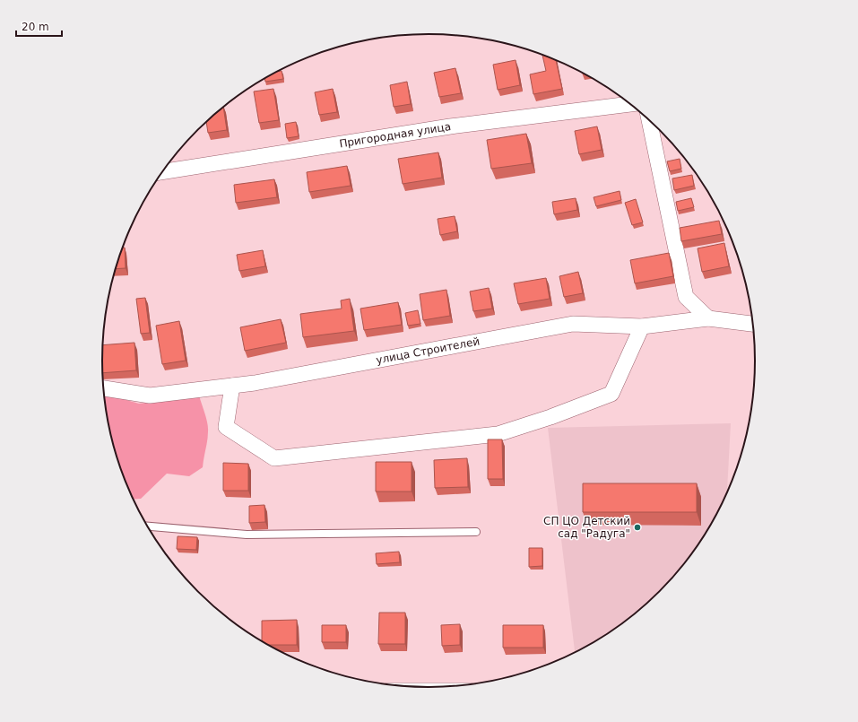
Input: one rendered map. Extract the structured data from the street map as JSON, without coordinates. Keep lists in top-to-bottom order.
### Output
{
  "streets": {
    "street": ["Пригородная улица", "улица Строителей"]
  },
  "places": ["СП ЦО Детский сад \"Радуга\""],
  "scale_bar": "20 m"
}
